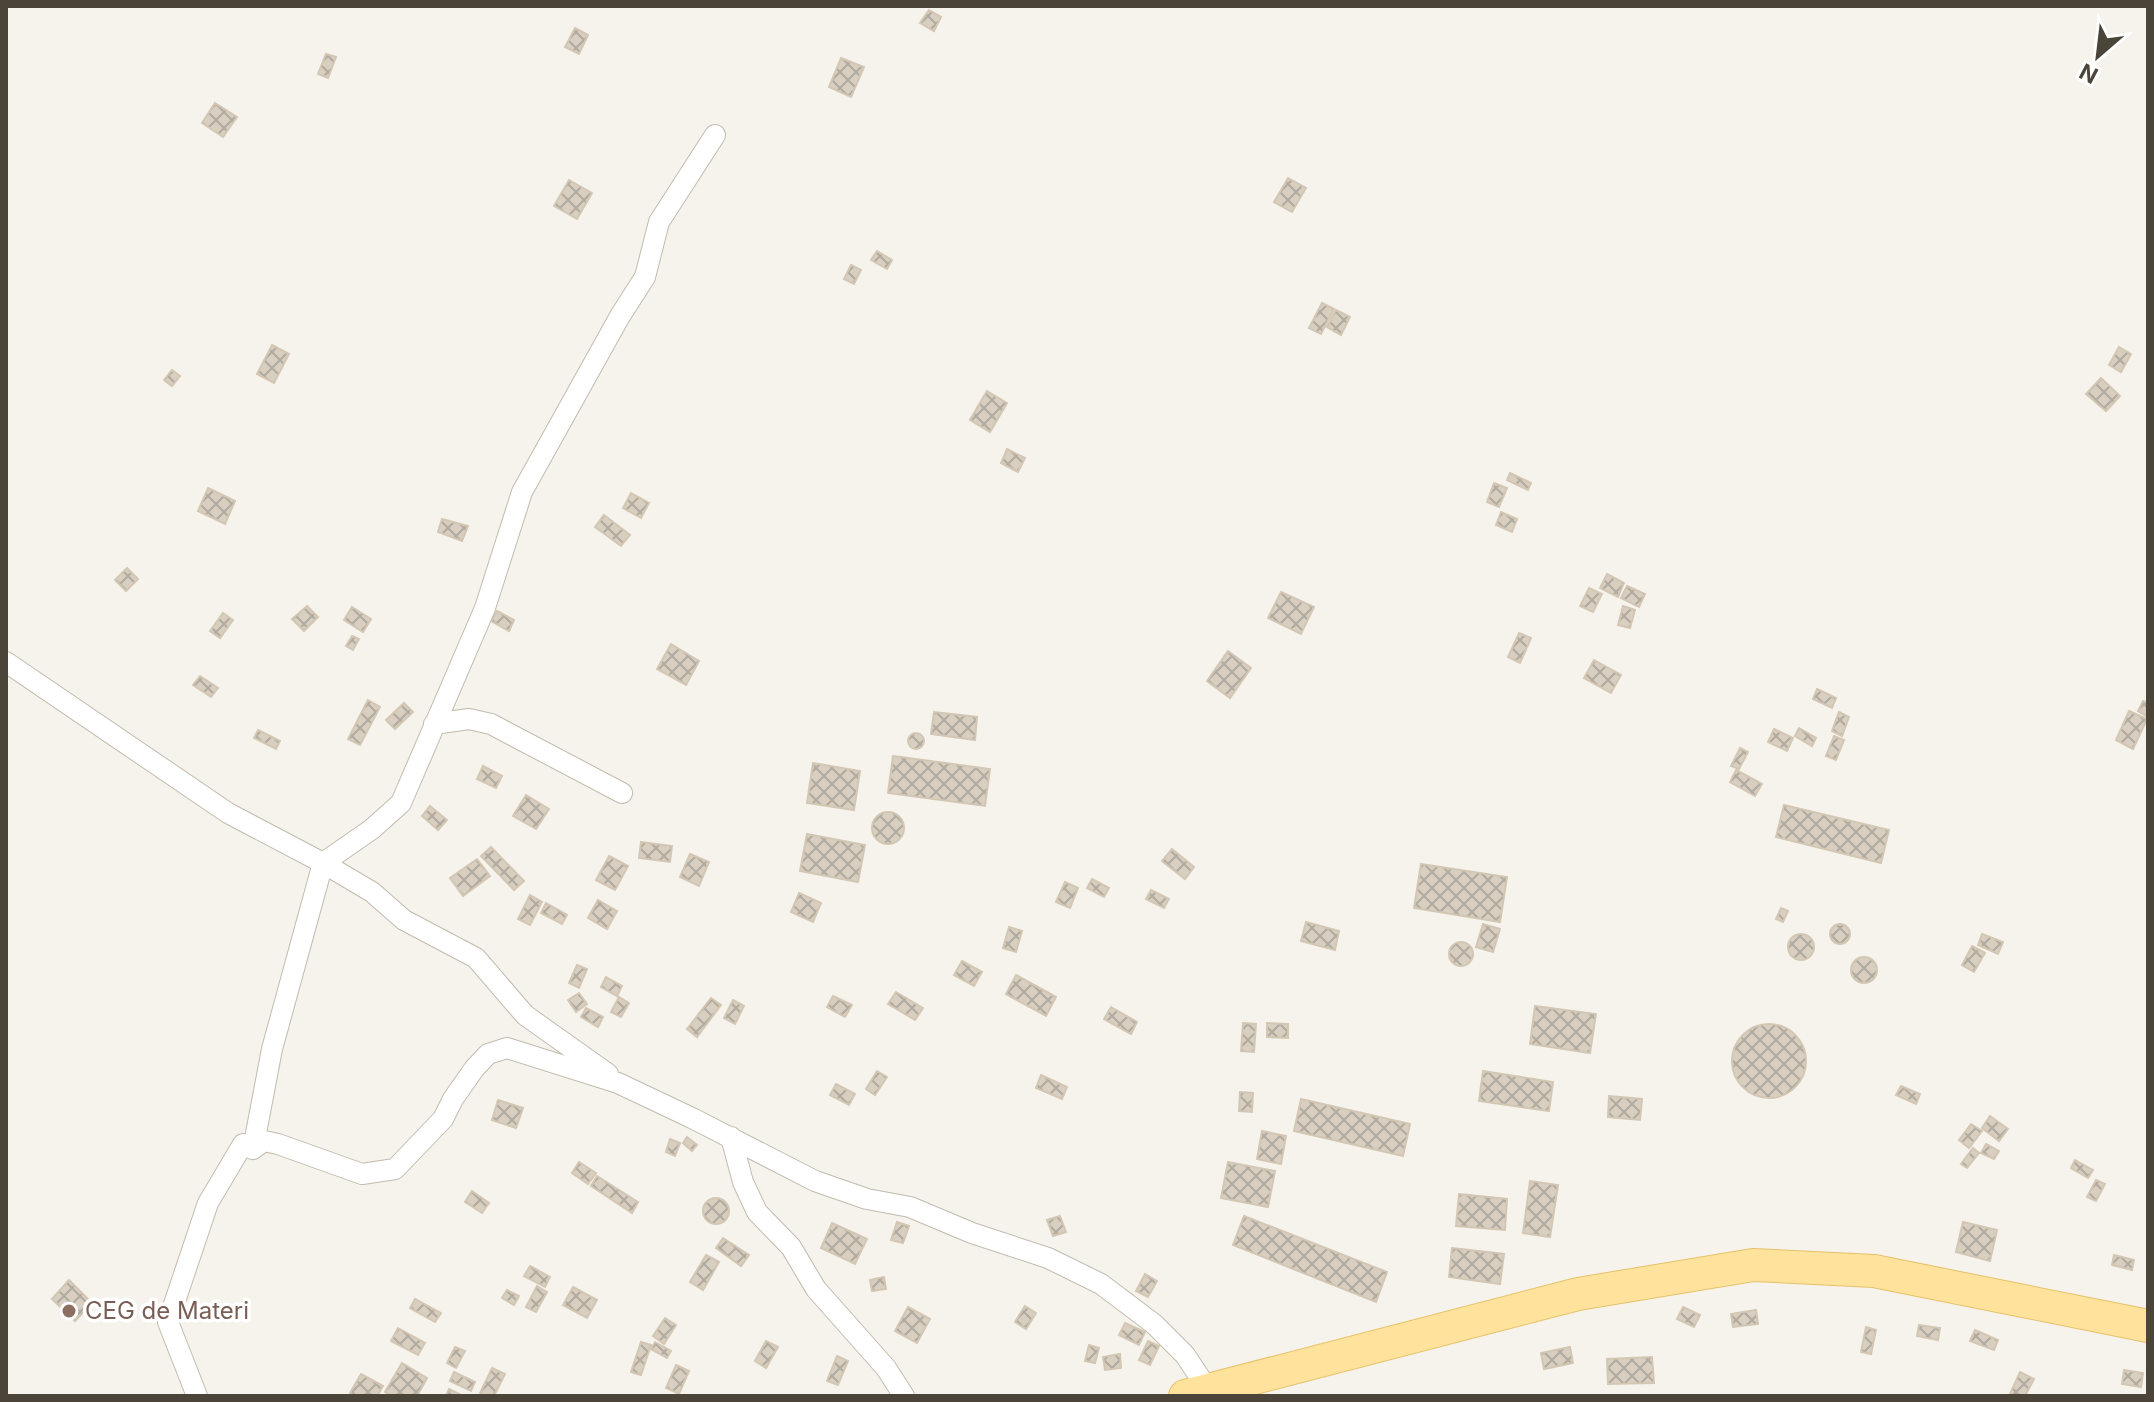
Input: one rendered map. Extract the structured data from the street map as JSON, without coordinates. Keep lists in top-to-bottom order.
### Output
{
  "places": ["CEG de Materi"],
  "north": "bottom left"
}
